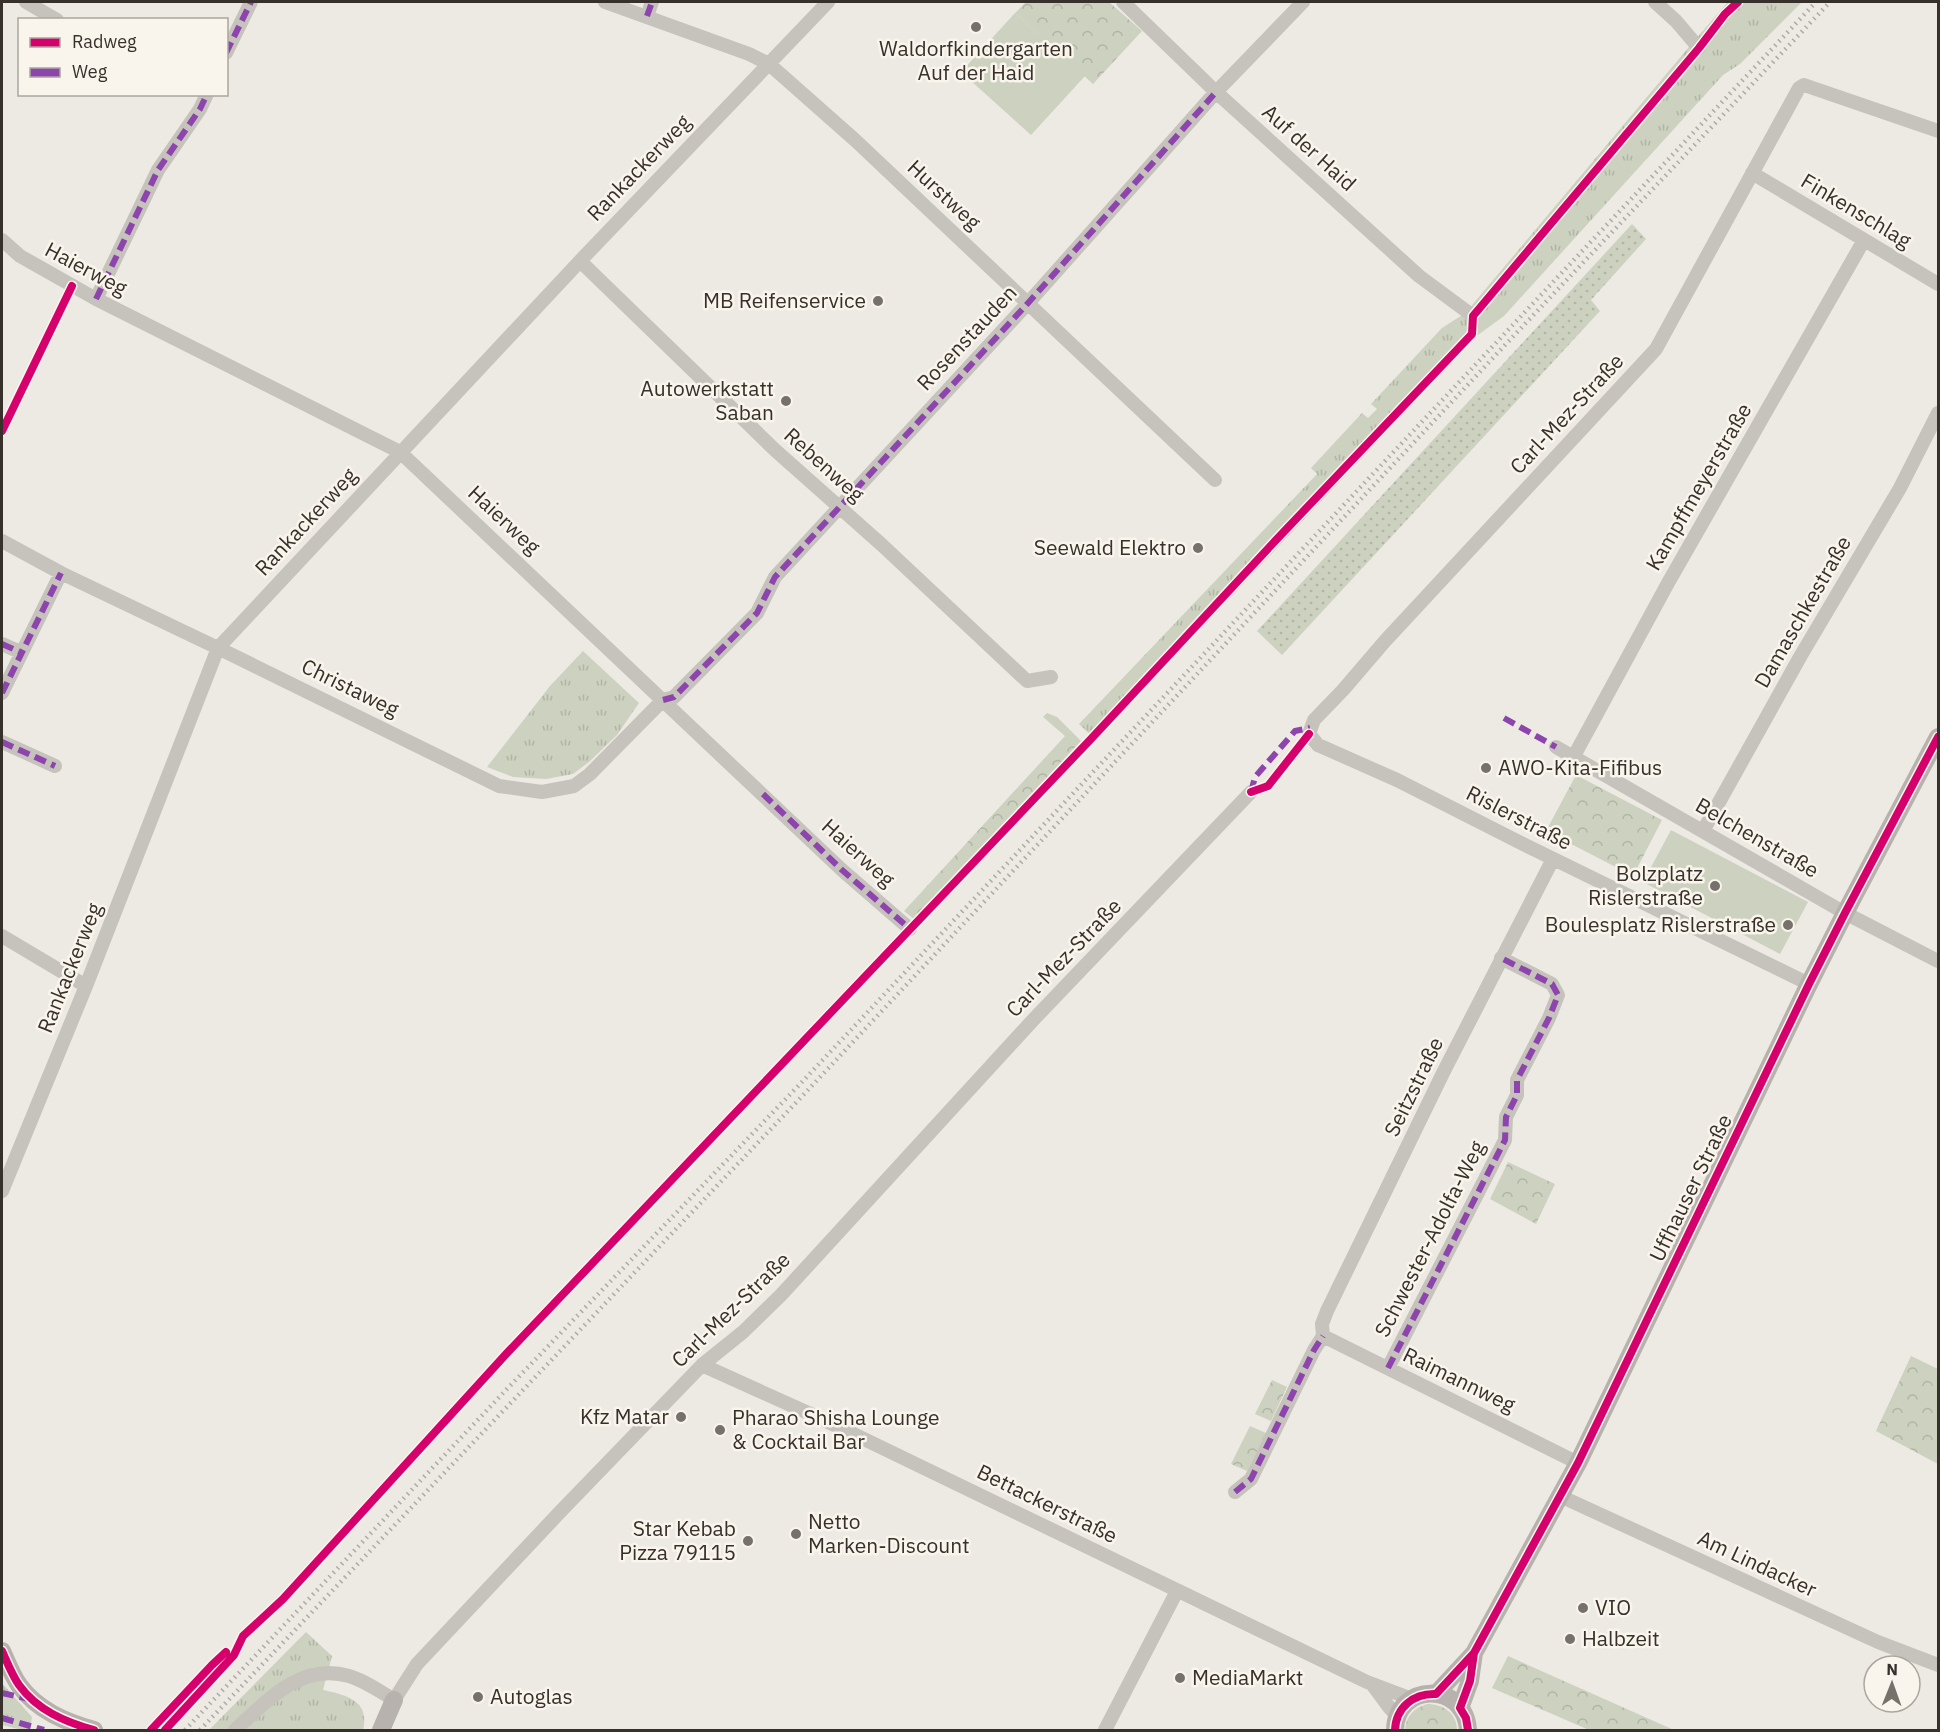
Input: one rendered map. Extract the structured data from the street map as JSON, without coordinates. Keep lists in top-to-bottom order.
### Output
{
  "streets": {
    "street": [
      "Auf der Haid",
      "Rankackerweg",
      "Hurstweg",
      "Finkenschlag",
      "Haierweg",
      "Rosenstauden",
      "Carl-Mez-Straße",
      "Rebenweg",
      "Kampffmeyerstraße",
      "Damaschkestraße",
      "Christaweg",
      "Rislerstraße",
      "Belchenstraße",
      "Seitzstraße",
      "Uffhauser Straße",
      "Schwester-Adolfa-Weg",
      "Raimannweg",
      "Bettackerstraße",
      "Am Lindacker"
    ]
  },
  "crossings": [
    ["Auf der Haid", "Rosenstauden"],
    ["Rankackerweg", "Hurstweg"],
    ["Rankackerweg", "Haierweg"],
    ["Rankackerweg", "Rebenweg"],
    ["Rankackerweg", "Christaweg"],
    ["Hurstweg", "Rosenstauden"],
    ["Finkenschlag", "Carl-Mez-Straße"],
    ["Finkenschlag", "Kampffmeyerstraße"],
    ["Haierweg", "Rosenstauden"],
    ["Haierweg", "Christaweg"],
    ["Rosenstauden", "Rebenweg"],
    ["Rosenstauden", "Christaweg"],
    ["Carl-Mez-Straße", "Rislerstraße"],
    ["Carl-Mez-Straße", "Bettackerstraße"],
    ["Kampffmeyerstraße", "Belchenstraße"],
    ["Damaschkestraße", "Belchenstraße"],
    ["Rislerstraße", "Seitzstraße"],
    ["Rislerstraße", "Uffhauser Straße"],
    ["Belchenstraße", "Uffhauser Straße"],
    ["Seitzstraße", "Schwester-Adolfa-Weg"],
    ["Seitzstraße", "Raimannweg"],
    ["Uffhauser Straße", "Raimannweg"],
    ["Uffhauser Straße", "Am Lindacker"],
    ["Schwester-Adolfa-Weg", "Raimannweg"]
  ],
  "places": [
    "Waldorfkindergarten Auf der Haid",
    "MB Reifenservice",
    "Autowerkstatt Saban",
    "Seewald Elektro",
    "AWO-Kita-Fifibus",
    "Bolzplatz Rislerstraße",
    "Boulesplatz Rislerstraße",
    "Kfz Matar",
    "Pharao Shisha Lounge & Cocktail Bar",
    "Netto Marken-Discount",
    "Star Kebab Pizza 79115",
    "VIO",
    "Halbzeit",
    "MediaMarkt",
    "Autoglas"
  ],
  "legend": ["Radweg", "Weg"],
  "north": "top"
}
